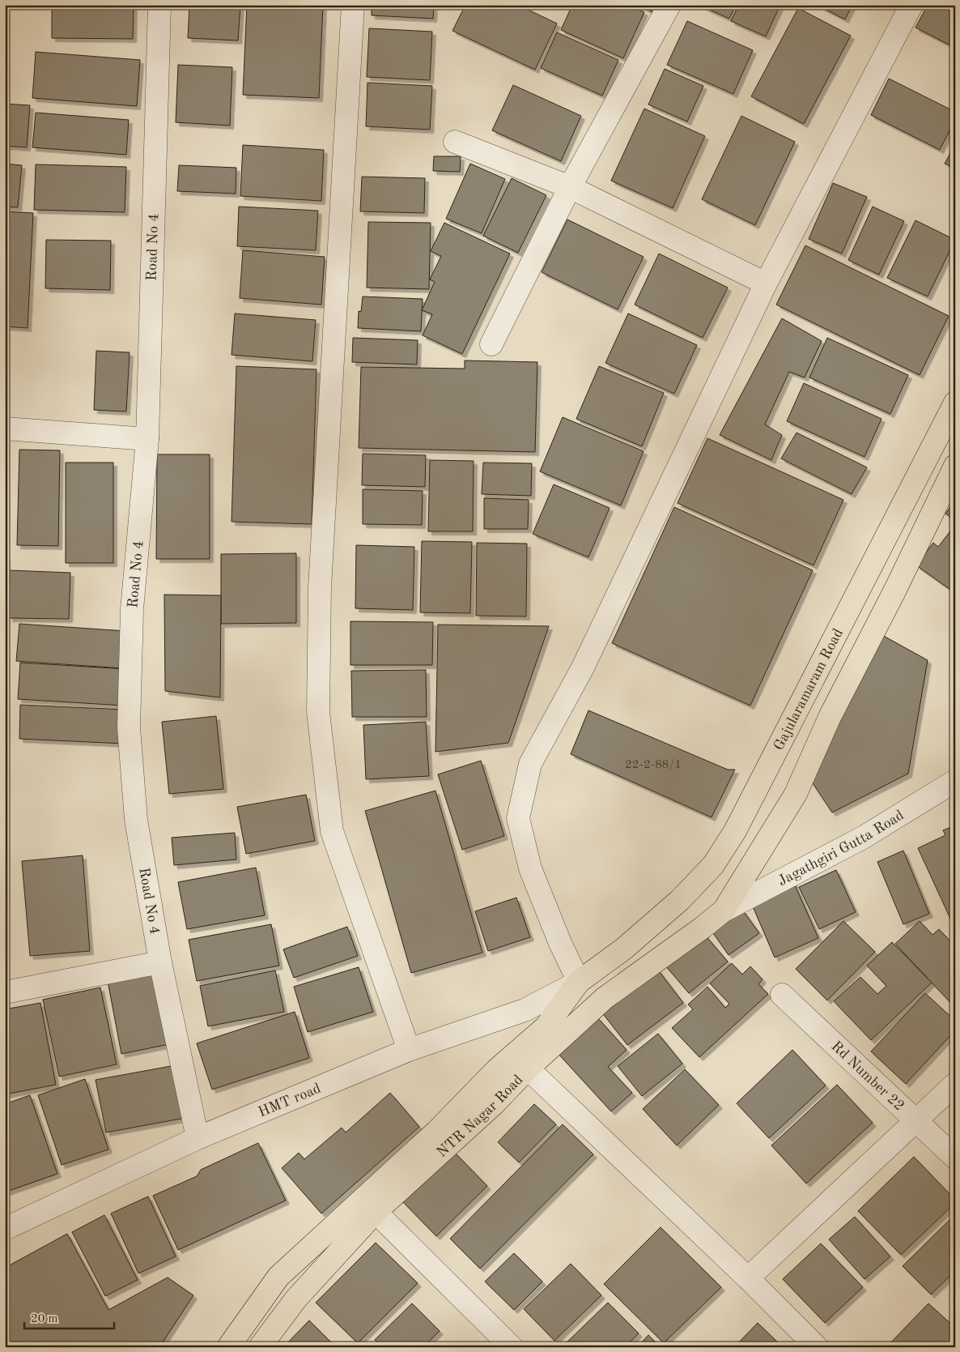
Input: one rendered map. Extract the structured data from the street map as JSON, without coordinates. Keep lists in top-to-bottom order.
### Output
{
  "streets": {
    "main road": ["Gajularamaram Road", "NTR Nagar Road"],
    "street": [
      "Road No 4",
      "Jagathgiri Gutta Road",
      "Rd Number 22",
      "HMT road"
    ]
  },
  "crossings": [
    ["Road No 4", "HMT road"],
    ["Gajularamaram Road", "HMT road"],
    ["Gajularamaram Road", "NTR Nagar Road"],
    ["Jagathgiri Gutta Road", "NTR Nagar Road"],
    ["HMT road", "NTR Nagar Road"]
  ],
  "house_numbers": ["22-2-88/1"],
  "scale_bar": "20 m"
}
